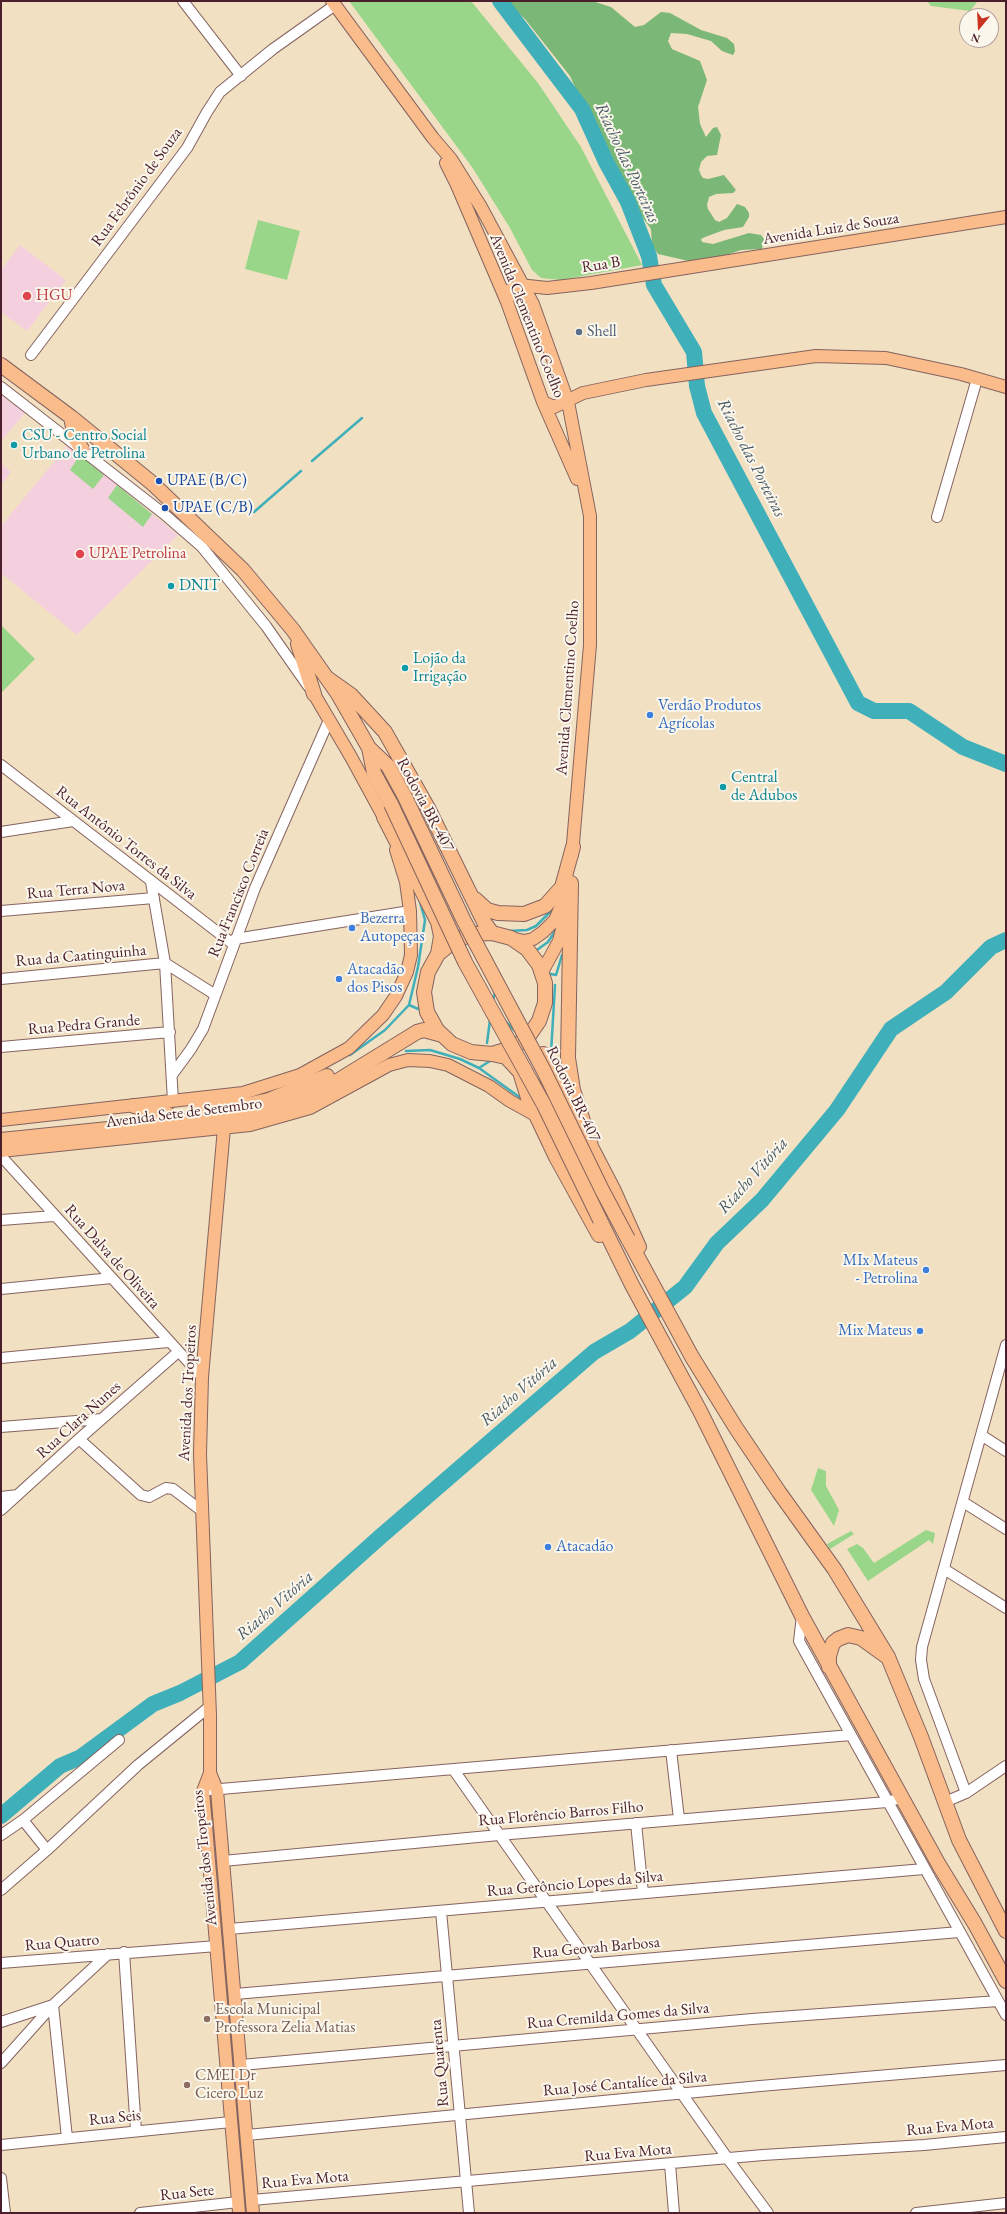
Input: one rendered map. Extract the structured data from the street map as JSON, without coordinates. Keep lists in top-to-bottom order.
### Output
{
  "streets": {
    "highway": ["Rodovia BR-407", "Avenida Sete de Setembro"],
    "main road": [
      "Avenida Luiz de Souza",
      "Rua B",
      "Avenida Clementino Coelho",
      "Avenida dos Tropeiros"
    ],
    "street": [
      "Rua Febrônio de Souza",
      "Rua Antônio Torres da Silva",
      "Rua Terra Nova",
      "Rua Francisco Correia",
      "Rua da Caatinguinha",
      "Rua Pedra Grande",
      "Rua Dalva de Oliveira",
      "Rua Clara Nunes",
      "Rua Florêncio Barros Filho",
      "Rua Gerôncio Lopes da Silva",
      "Rua Quatro",
      "Rua Geovah Barbosa",
      "Rua Cremilda Gomes da Silva",
      "Rua Quarenta",
      "Rua José Cantalíce da Silva",
      "Rua Seis",
      "Rua Eva Mota",
      "Rua Sete"
    ]
  },
  "crossings": [
    ["Rua Febrônio de Souza", "Avenida Clementino Coelho"],
    ["Avenida Luiz de Souza", "Rua B"],
    ["Rua B", "Avenida Clementino Coelho"],
    ["Avenida Clementino Coelho", "Avenida Sete de Setembro"],
    ["Rodovia BR-407", "Rua Florêncio Barros Filho"],
    ["Rua Antônio Torres da Silva", "Rua Francisco Correia"],
    ["Rua Francisco Correia", "Avenida Sete de Setembro"],
    ["Avenida Sete de Setembro", "Avenida dos Tropeiros"],
    ["Rua Dalva de Oliveira", "Avenida dos Tropeiros"],
    ["Rua Dalva de Oliveira", "Rua Clara Nunes"],
    ["Avenida dos Tropeiros", "Rua Florêncio Barros Filho"],
    ["Avenida dos Tropeiros", "Rua Gerôncio Lopes da Silva"],
    ["Avenida dos Tropeiros", "Rua Quatro"],
    ["Avenida dos Tropeiros", "Rua Geovah Barbosa"],
    ["Avenida dos Tropeiros", "Rua Cremilda Gomes da Silva"],
    ["Avenida dos Tropeiros", "Rua José Cantalíce da Silva"],
    ["Avenida dos Tropeiros", "Rua Seis"],
    ["Avenida dos Tropeiros", "Rua Eva Mota"],
    ["Avenida dos Tropeiros", "Rua Sete"],
    ["Rua Gerôncio Lopes da Silva", "Rua Quarenta"],
    ["Rua Geovah Barbosa", "Rua Quarenta"],
    ["Rua Cremilda Gomes da Silva", "Rua Quarenta"],
    ["Rua Quarenta", "Rua José Cantalíce da Silva"],
    ["Rua Quarenta", "Rua Eva Mota"]
  ],
  "water": ["Riacho das Porteiras", "Riacho Vitória"],
  "places": [
    "HGU",
    "Shell",
    "CSU - Centro Social Urbano de Petrolina",
    "UPAE (B/C)",
    "UPAE (C/B)",
    "UPAE Petrolina",
    "DNIT",
    "Lojão da Irrigação",
    "Verdão Produtos Agrícolas",
    "Central de Adubos",
    "Bezerra Autopeças",
    "Atacadão dos Pisos",
    "MIx Mateus - Petrolina",
    "Mix Mateus",
    "Atacadão",
    "Escola Municipal Professora Zelia Matias",
    "CMEI Dr Cicero Luz"
  ],
  "north": "bottom"
}
